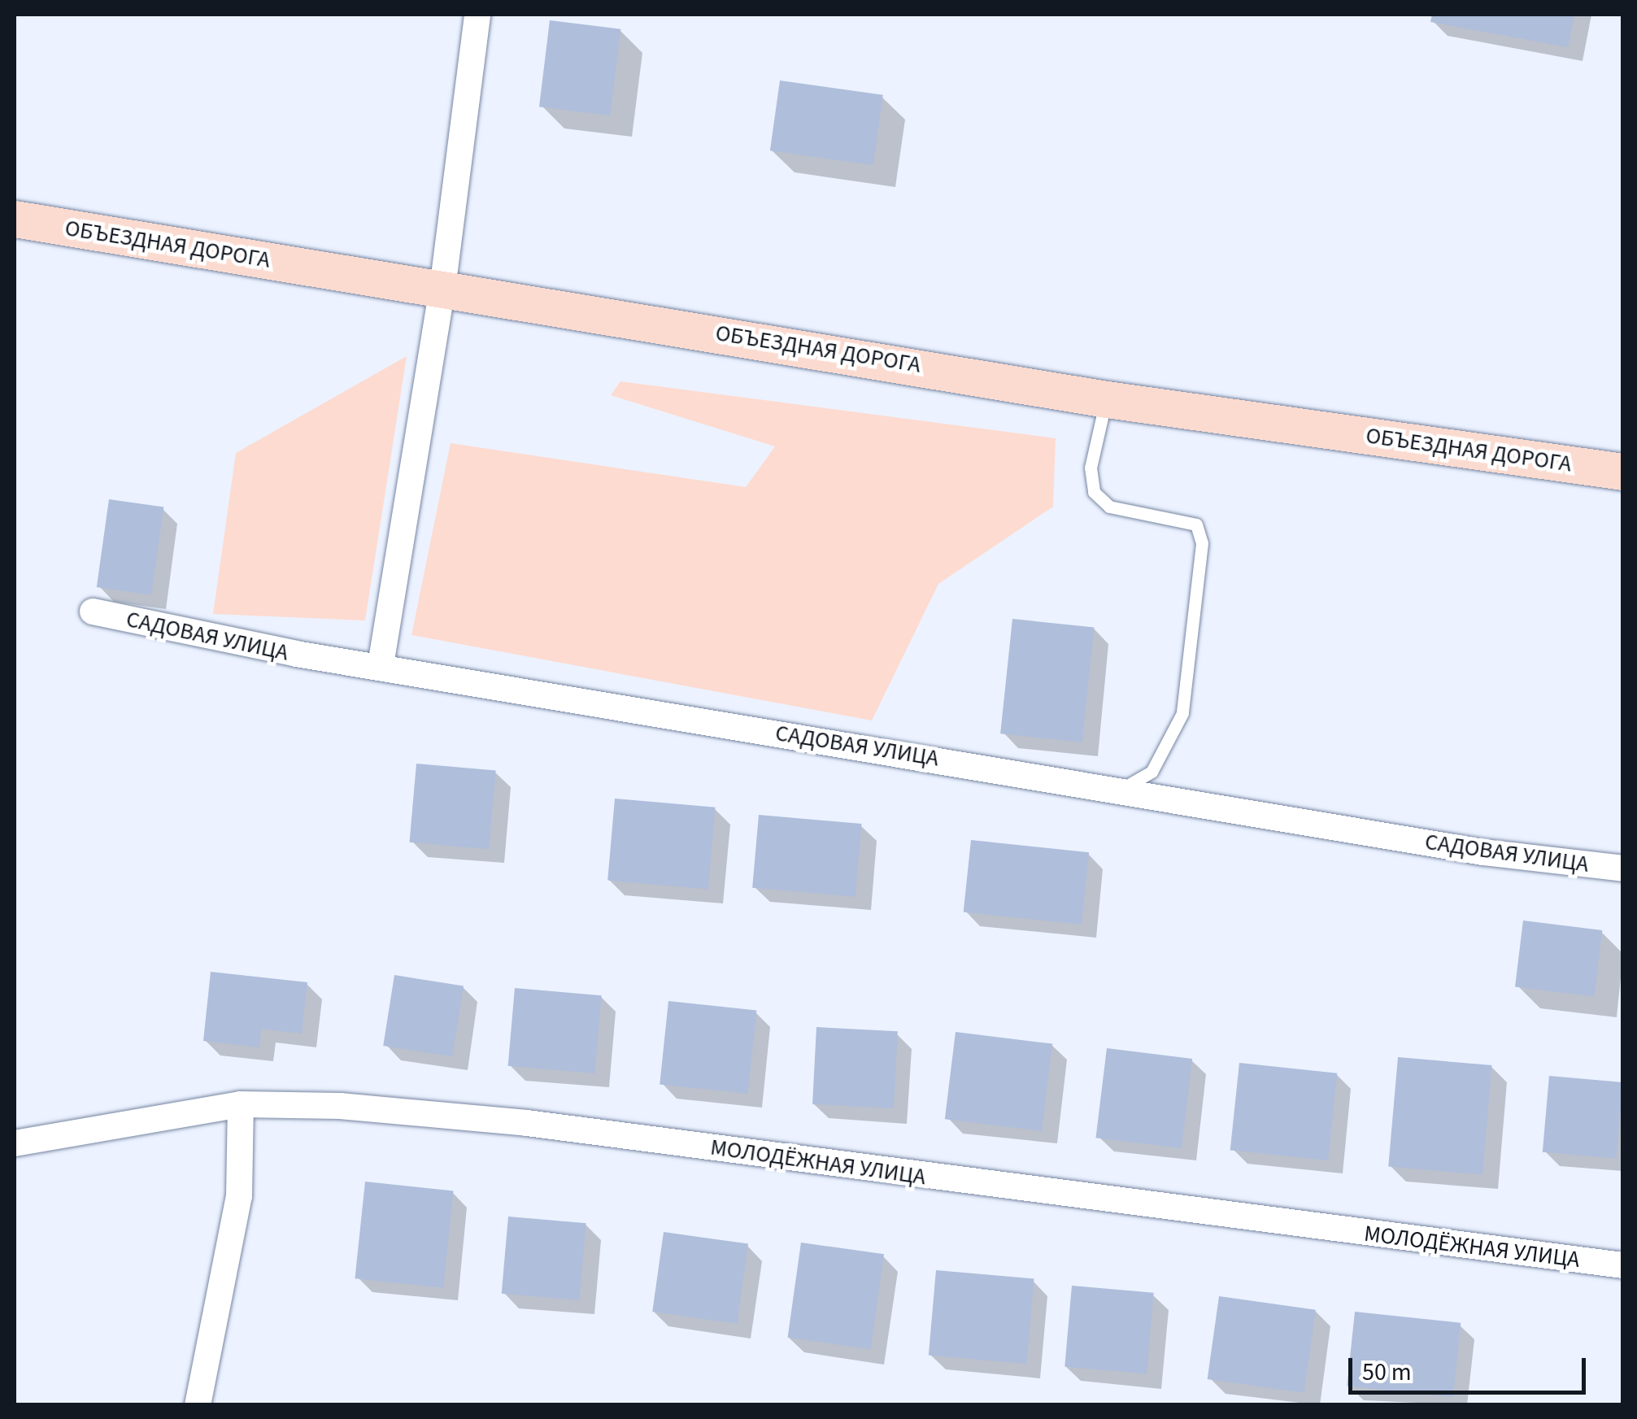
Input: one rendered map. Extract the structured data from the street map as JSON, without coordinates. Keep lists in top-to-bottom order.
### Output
{
  "streets": {
    "main road": ["ОБЪЕЗДНАЯ ДОРОГА"],
    "street": ["САДОВАЯ УЛИЦА", "МОЛОДЁЖНАЯ УЛИЦА"]
  },
  "scale_bar": "50 m"
}
